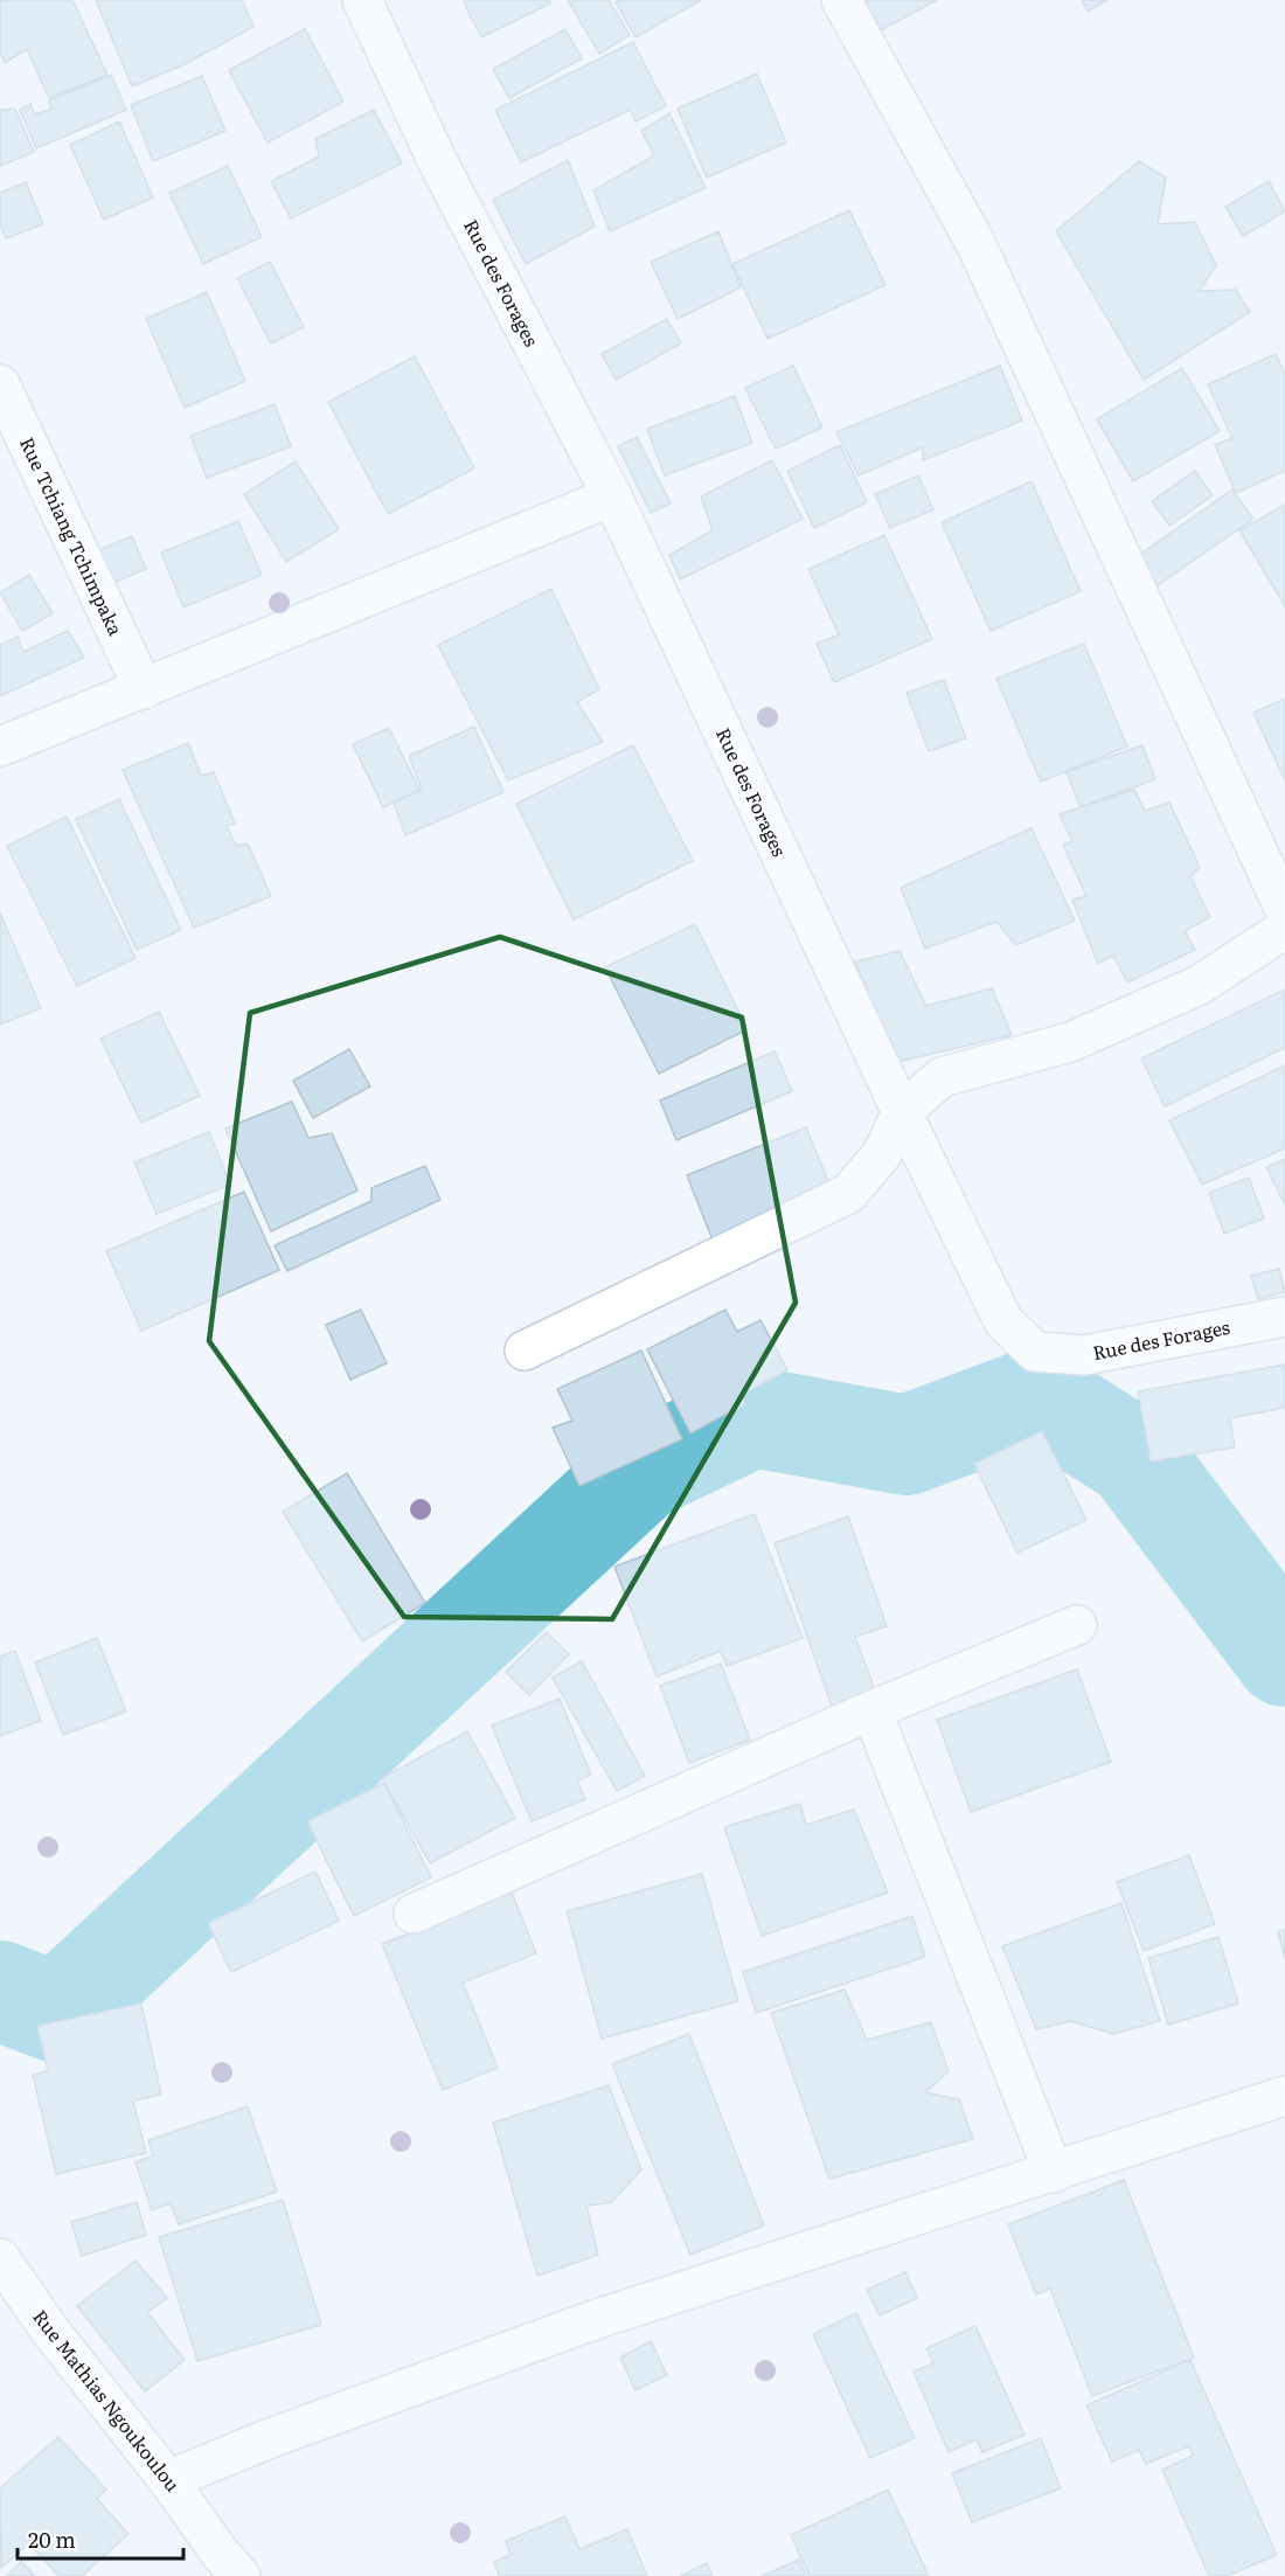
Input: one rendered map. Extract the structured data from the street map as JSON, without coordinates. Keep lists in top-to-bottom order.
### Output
{
  "streets": {
    "street": ["Rue des Forages", "Rue Tchiang Tchimpaka", "Rue Mathias Ngoukoulou"]
  },
  "scale_bar": "20 m"
}
